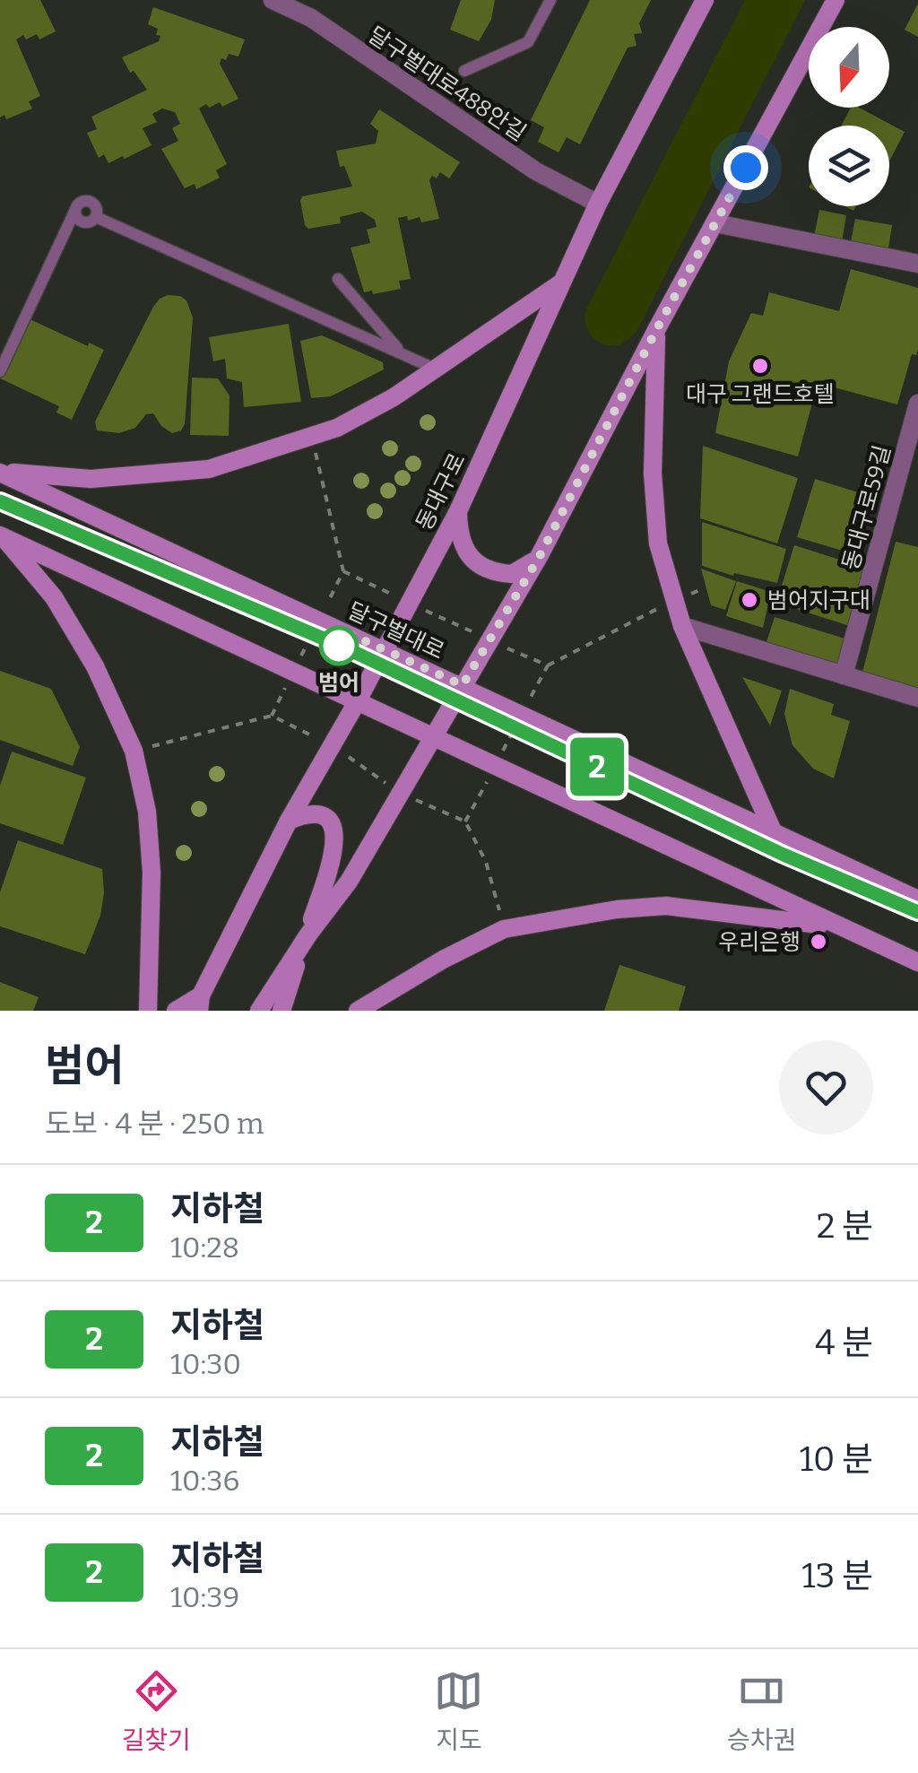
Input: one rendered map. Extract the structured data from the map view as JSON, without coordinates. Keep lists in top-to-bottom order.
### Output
{
  "streets": {
    "main road": ["동대구로", "달구벌대로"],
    "street": ["달구벌대로488안길", "동대구로59길"]
  },
  "crossings": [
    ["달구벌대로488안길", "동대구로"],
    ["동대구로", "달구벌대로"]
  ],
  "places": [
    "대구 그랜드호텔",
    "범어지구대",
    "범어",
    "우리은행"
  ],
  "lines": ["metro line 2"],
  "north": "bottom",
  "page": {
    "on_map": "2",
    "heading": ["범어", "도보 · 4 분 · 250 m"],
    "list": [
      {
        "mark": "2",
        "name": "지하철",
        "note": "10:28",
        "value": "2 분"
      },
      {
        "mark": "2",
        "name": "지하철",
        "note": "10:30",
        "value": "4 분"
      },
      {
        "mark": "2",
        "name": "지하철",
        "note": "10:36",
        "value": "10 분"
      },
      {
        "mark": "2",
        "name": "지하철",
        "note": "10:39",
        "value": "13 분"
      }
    ],
    "tabs": ["길찾기", "지도", "승차권"]
  }
}
